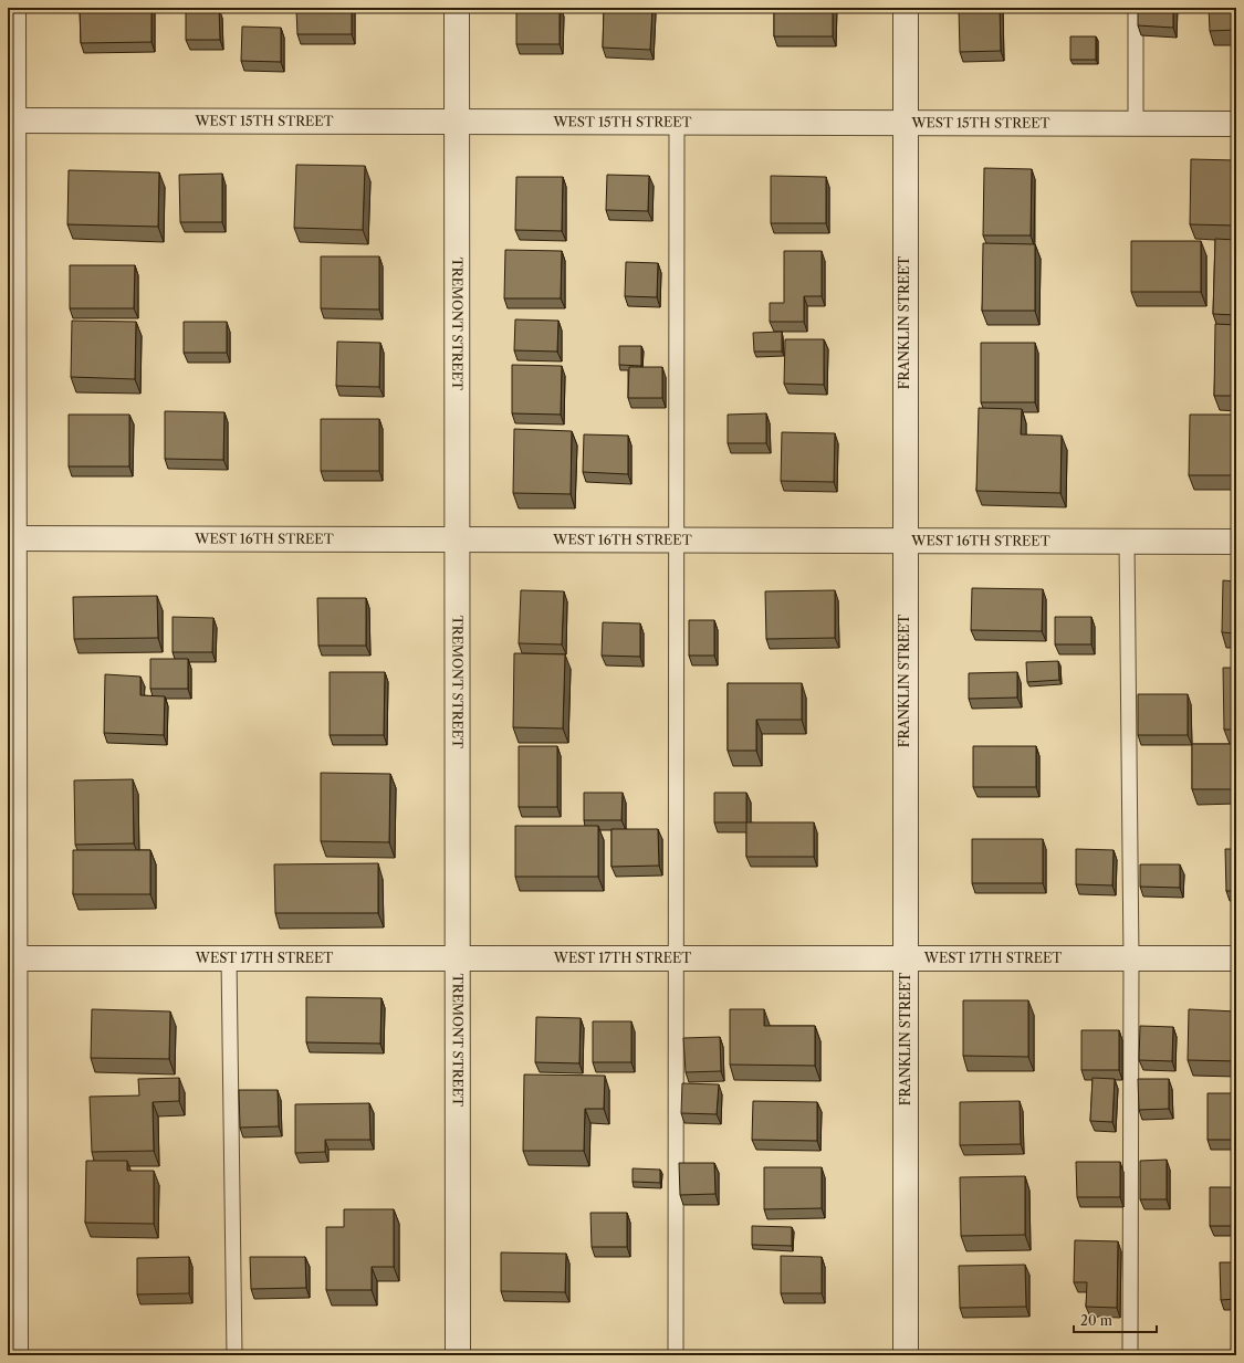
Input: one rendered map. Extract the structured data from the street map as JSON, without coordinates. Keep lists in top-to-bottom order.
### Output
{
  "streets": {
    "street": [
      "WEST 15TH STREET",
      "FRANKLIN STREET",
      "TREMONT STREET",
      "WEST 16TH STREET",
      "WEST 17TH STREET"
    ]
  },
  "crossings": [
    ["WEST 15TH STREET", "FRANKLIN STREET"],
    ["WEST 15TH STREET", "TREMONT STREET"],
    ["FRANKLIN STREET", "WEST 16TH STREET"],
    ["FRANKLIN STREET", "WEST 17TH STREET"],
    ["TREMONT STREET", "WEST 16TH STREET"],
    ["TREMONT STREET", "WEST 17TH STREET"]
  ],
  "scale_bar": "20 m"
}
